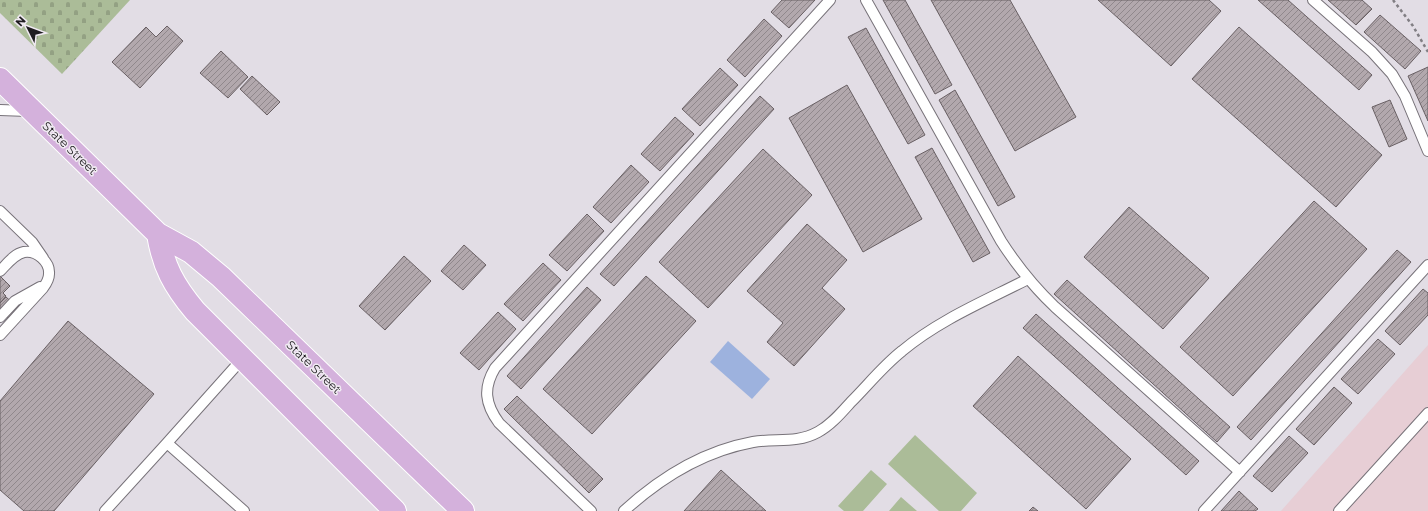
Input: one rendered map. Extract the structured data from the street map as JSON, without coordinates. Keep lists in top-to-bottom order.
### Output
{
  "streets": {
    "main road": ["State Street"]
  },
  "north": "top left"
}
